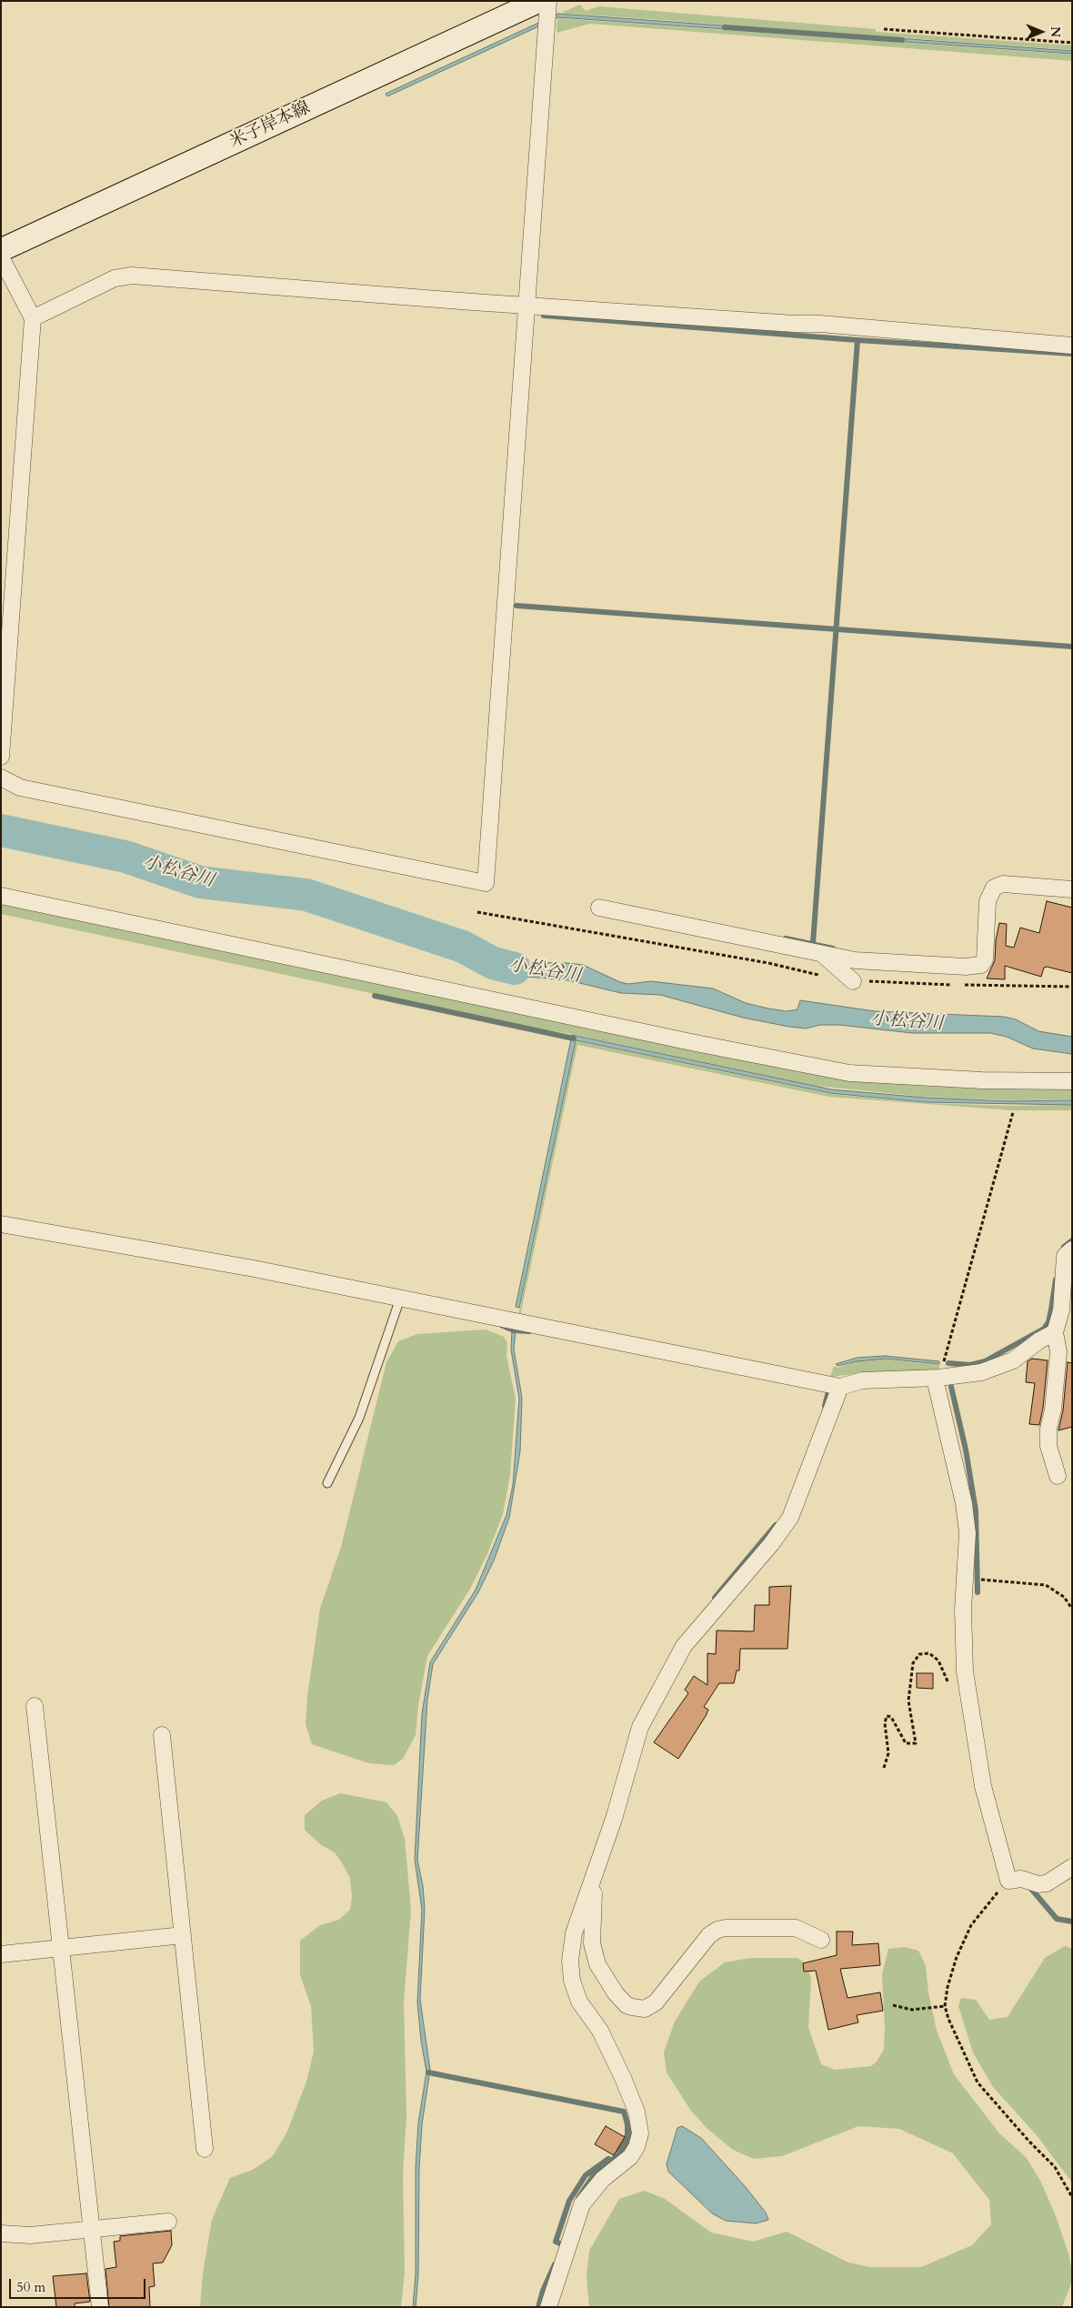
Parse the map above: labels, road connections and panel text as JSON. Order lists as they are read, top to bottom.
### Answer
{
  "streets": {
    "main road": ["米子岸本線"]
  },
  "water": ["小松谷川"],
  "scale_bar": "50 m",
  "north": "right"
}
